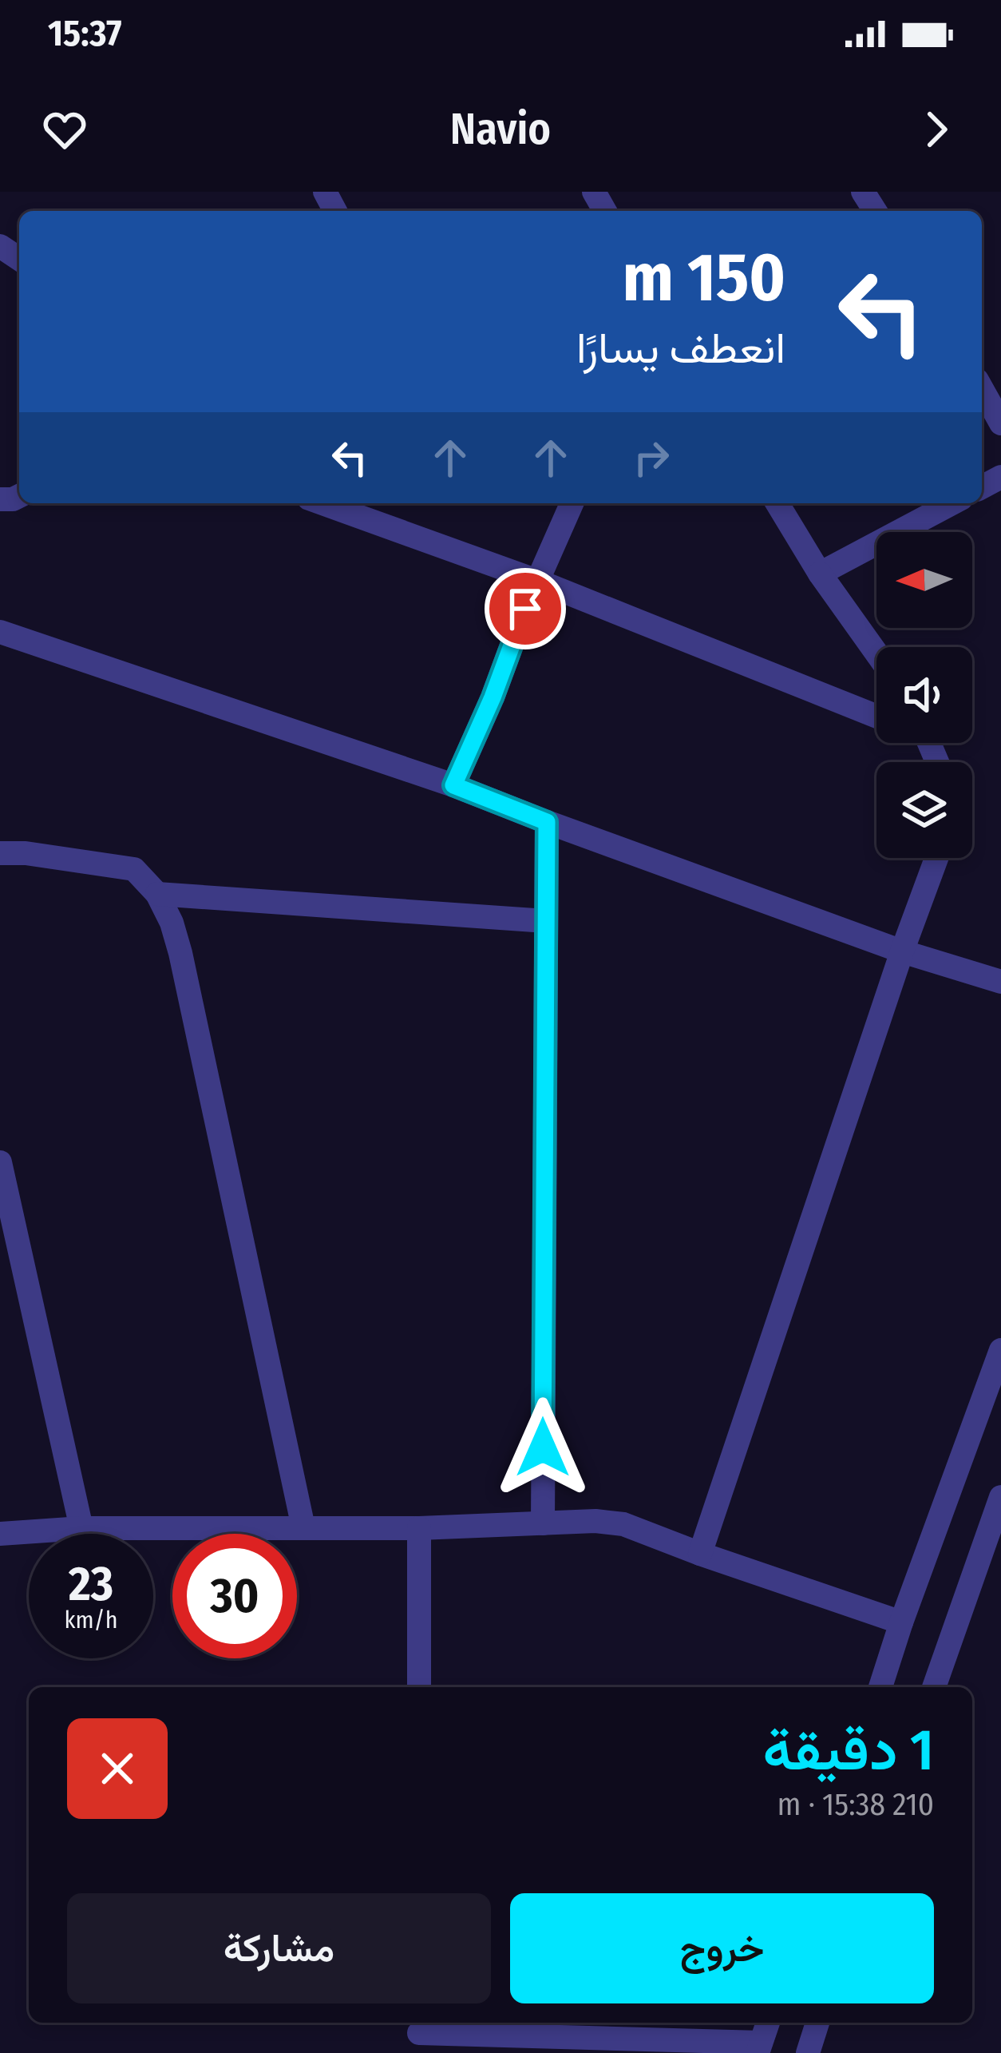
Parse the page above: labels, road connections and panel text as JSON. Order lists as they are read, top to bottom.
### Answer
{
  "north": "left",
  "page": {
    "status": "15:37",
    "header": "Navio",
    "turn": ["150 m", "انعطف يسارًا"],
    "speed": "23 km/h",
    "limit": "30",
    "heading": ["1 دقيقة", "210 m · 15:38"],
    "buttons": ["خروج", "مشاركة"]
  }
}
